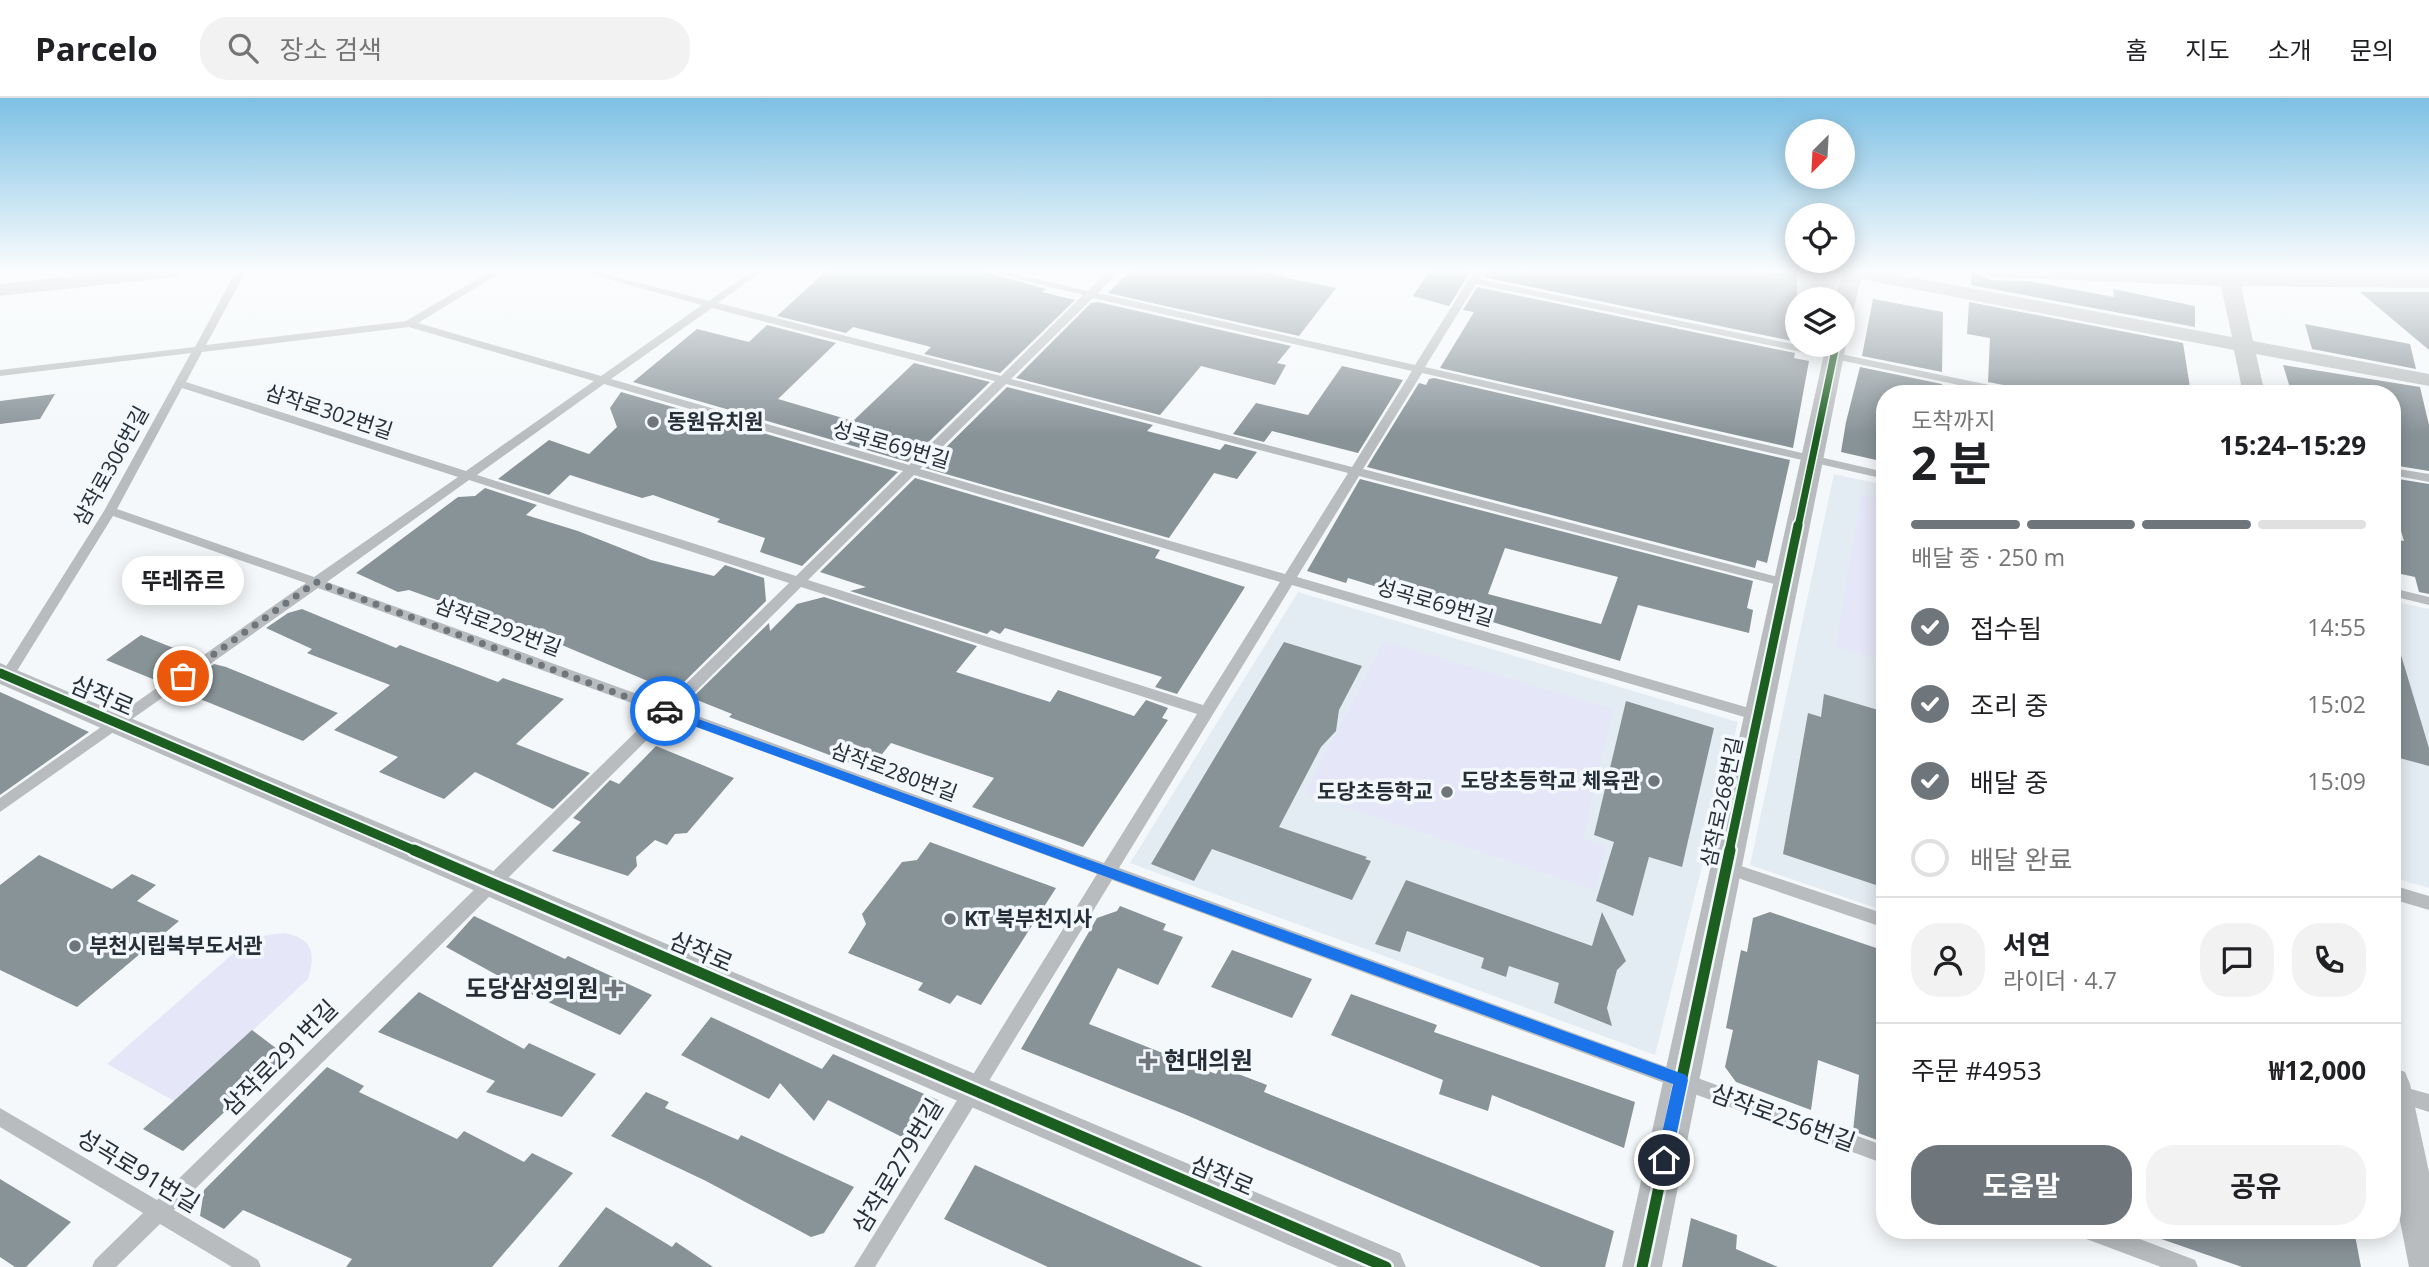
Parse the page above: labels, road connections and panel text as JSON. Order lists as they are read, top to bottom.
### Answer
{
  "streets": {
    "street": ["삼작로", "삼작로268번길"],
    "lane": [
      "삼작로302번길",
      "성곡로69번길",
      "삼작로306번길",
      "삼작로292번길",
      "삼작로280번길",
      "삼작로291번길",
      "삼작로256번길",
      "삼작로279번길",
      "성곡로91번길"
    ]
  },
  "crossings": [
    ["삼작로302번길", "삼작로306번길"],
    ["성곡로69번길", "삼작로306번길"],
    ["성곡로69번길", "삼작로268번길"],
    ["삼작로306번길", "삼작로"],
    ["삼작로292번길", "삼작로280번길"],
    ["삼작로", "삼작로291번길"],
    ["삼작로", "삼작로279번길"],
    ["삼작로268번길", "삼작로256번길"],
    ["삼작로291번길", "성곡로91번길"]
  ],
  "places": {
    "other": [
      "동원유치원",
      "뚜레쥬르",
      "도당초등학교 체육관",
      "도당초등학교",
      "KT 북부천지사",
      "부천시립북부도서관"
    ],
    "health": ["도당삼성의원", "현대의원"]
  },
  "north": "bottom left",
  "page": {
    "header": "Parcelo",
    "search": "장소 검색",
    "nav": [
      "홈",
      "지도",
      "소개",
      "문의"
    ],
    "heading": ["2 분", "도착까지", "15:24–15:29"],
    "panel": [
      "서연",
      "라이더 · 4.7",
      "주문 #4953",
      "₩12,000"
    ],
    "bar": "배달 중 · 250 m",
    "bubble": "뚜레쥬르",
    "list": [
      ["접수됨", "14:55"],
      ["조리 중", "15:02"],
      ["배달 중", "15:09"],
      "배달 완료"
    ],
    "buttons": ["도움말", "공유"]
  }
}
